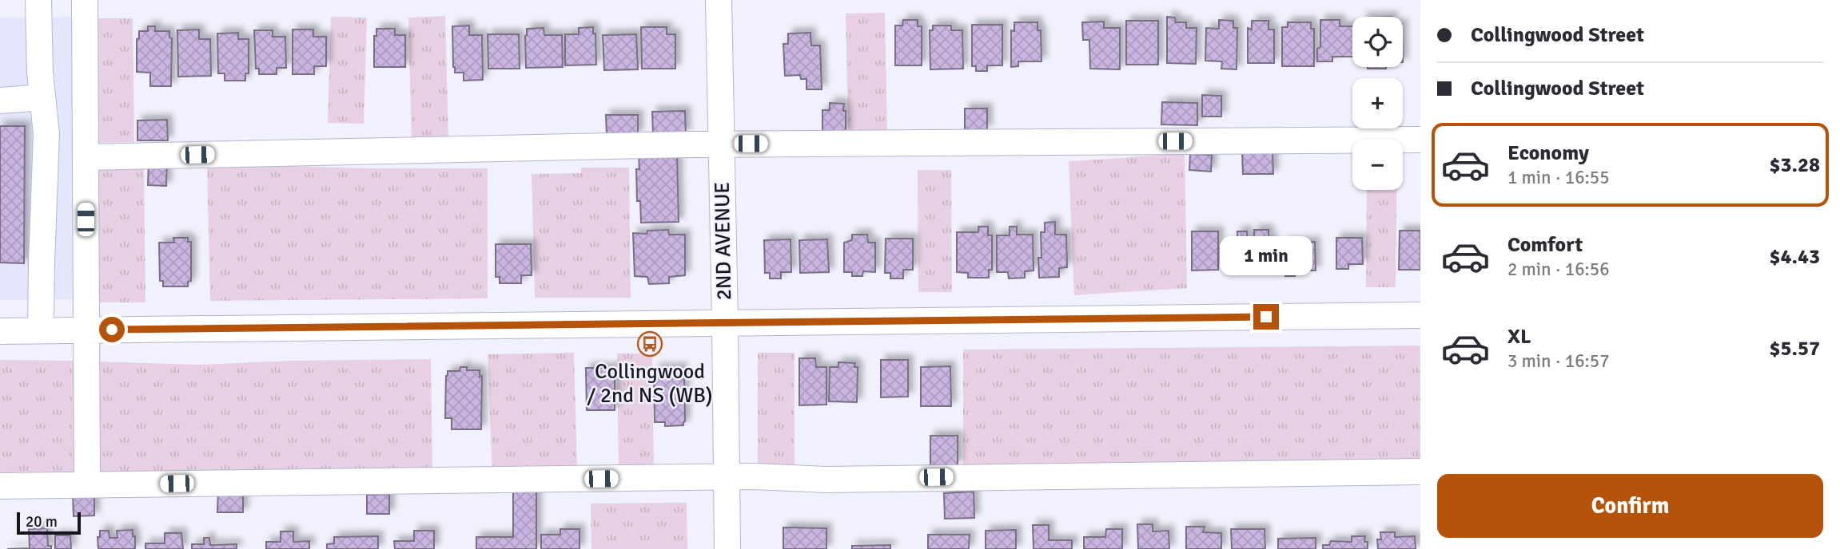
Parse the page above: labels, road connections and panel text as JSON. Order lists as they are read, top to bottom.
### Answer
{
  "streets": {
    "street": ["2ND AVENUE"]
  },
  "places": {
    "bus stop": ["Collingwood / 2nd NS (WB)"]
  },
  "scale_bar": "20 m",
  "page": {
    "banner": ["Collingwood Street", "Collingwood Street"],
    "map_buttons": ["+", "−"],
    "list": [
      {
        "name": "Economy",
        "note": "1 min · 16:55",
        "value": "$3.28"
      },
      {
        "name": "Comfort",
        "note": "2 min · 16:56",
        "value": "$4.43"
      },
      {
        "name": "XL",
        "note": "3 min · 16:57",
        "value": "$5.57"
      }
    ],
    "bubble": "1 min",
    "buttons": "Confirm",
    "scale": "20 m"
  }
}
